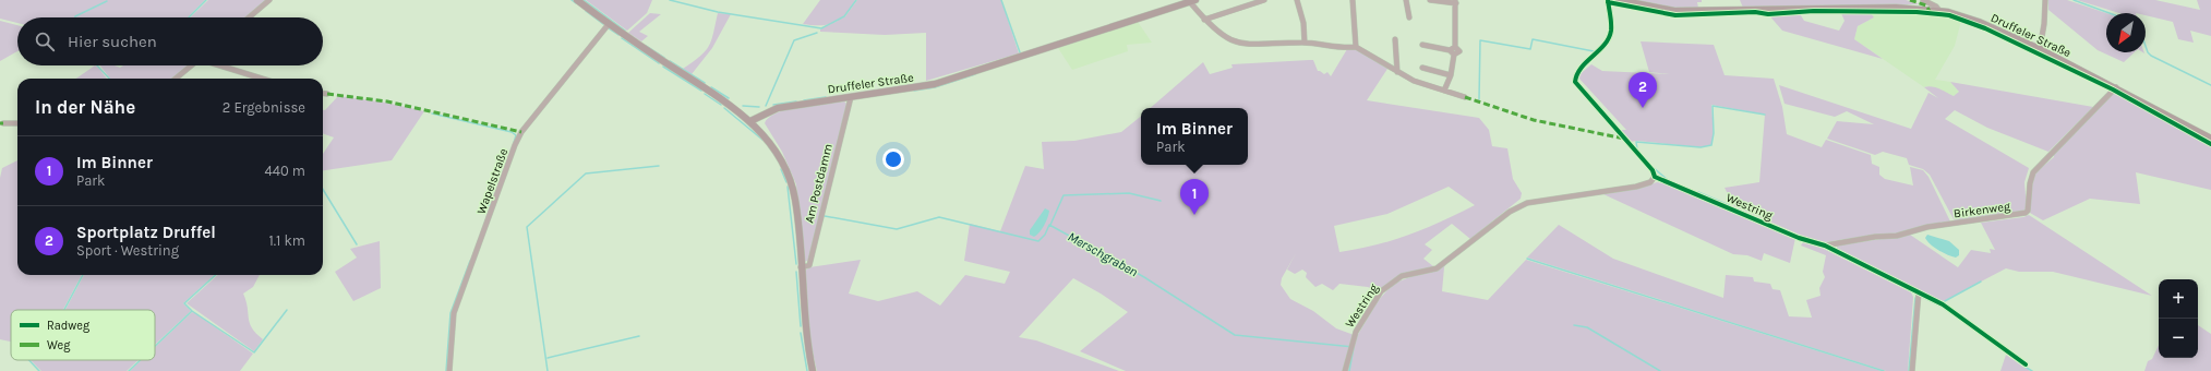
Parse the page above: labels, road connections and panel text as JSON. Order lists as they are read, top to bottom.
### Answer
{
  "streets": {
    "street": [
      "Druffeler Straße",
      "Wapelstraße",
      "Am Postdamm",
      "Westring",
      "Birkenweg"
    ]
  },
  "crossings": [
    ["Druffeler Straße", "Am Postdamm"],
    ["Druffeler Straße", "Birkenweg"],
    ["Westring", "Birkenweg"]
  ],
  "water": ["Merschgraben"],
  "legend": ["Radweg", "Weg"],
  "north": "bottom left",
  "page": {
    "search": "Hier suchen",
    "pins": ["2", "1"],
    "heading": ["In der Nähe", "2 Ergebnisse"],
    "popup": ["Im Binner", "Park"],
    "list": [
      {
        "mark": "1",
        "name": "Im Binner",
        "note": "Park",
        "value": "440 m"
      },
      {
        "mark": "2",
        "name": "Sportplatz Druffel",
        "note": "Sport · Westring",
        "value": "1.1 km"
      }
    ],
    "map_buttons": ["+", "−"]
  }
}
